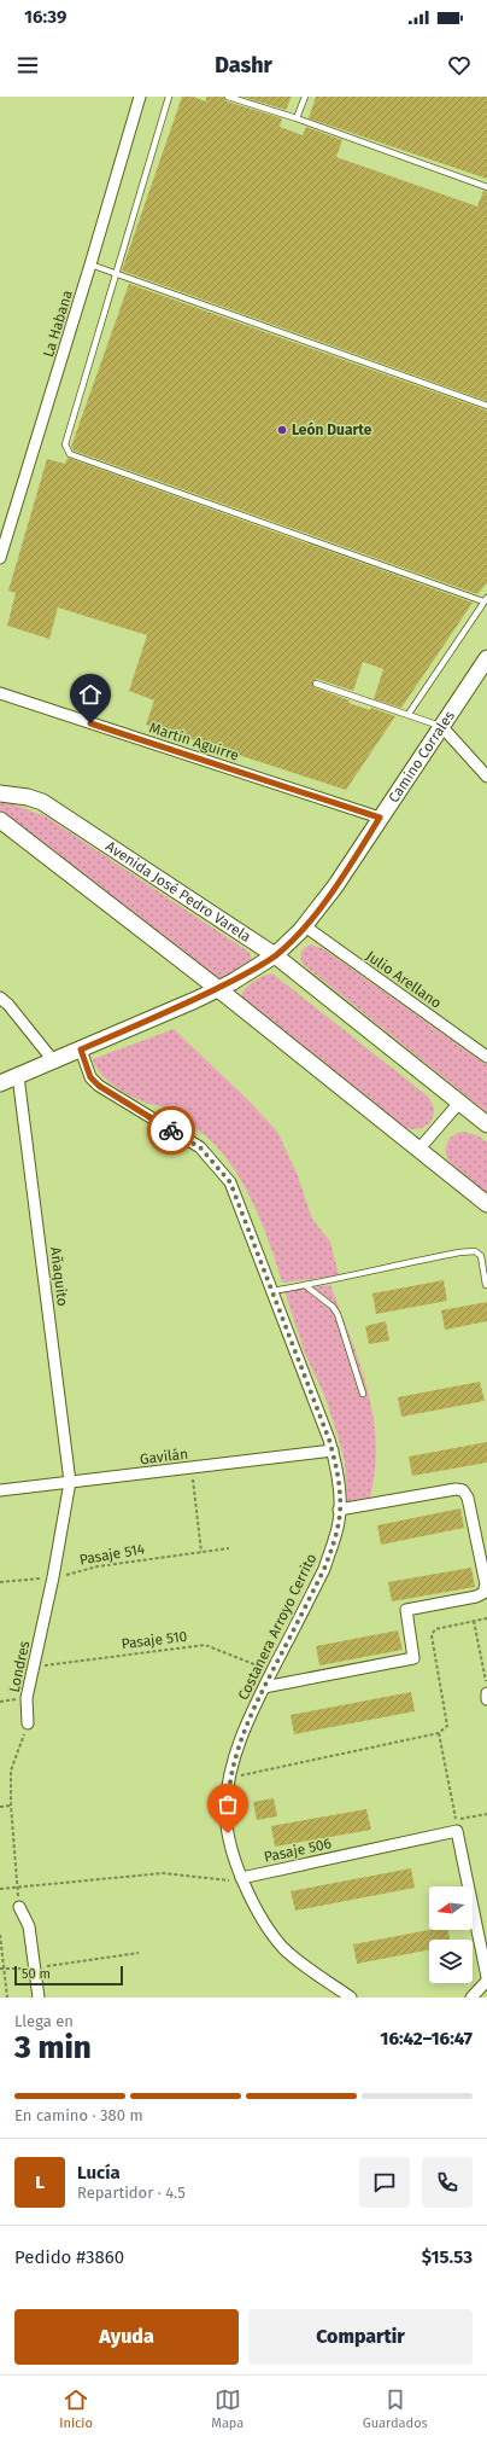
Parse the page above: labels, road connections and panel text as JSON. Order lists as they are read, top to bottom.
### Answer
{
  "streets": {
    "street": [
      "La Habana",
      "Martín Aguirre",
      "Camino Corrales",
      "Avenida José Pedro Varela",
      "Julio Arellano",
      "Añaquito",
      "Gavilán",
      "Costanera Arroyo Cerrito",
      "Londres",
      "Pasaje 506"
    ],
    "path": ["Pasaje 514", "Pasaje 510"]
  },
  "crossings": [
    ["Martín Aguirre", "Camino Corrales"],
    ["Camino Corrales", "Avenida José Pedro Varela"],
    ["Camino Corrales", "Julio Arellano"],
    ["Camino Corrales", "Añaquito"],
    ["Camino Corrales", "Costanera Arroyo Cerrito"],
    ["Añaquito", "Gavilán"],
    ["Añaquito", "Londres"],
    ["Gavilán", "Costanera Arroyo Cerrito"],
    ["Gavilán", "Londres"],
    ["Pasaje 514", "Londres"],
    ["Costanera Arroyo Cerrito", "Pasaje 510"],
    ["Costanera Arroyo Cerrito", "Pasaje 506"],
    ["Pasaje 510", "Londres"]
  ],
  "places": ["León Duarte"],
  "scale_bar": "50 m",
  "north": "left",
  "page": {
    "status": "16:39",
    "header": "Dashr",
    "scale": "50 m",
    "heading": ["3 min", "Llega en", "16:42–16:47"],
    "panel": [
      "Lucía",
      "Repartidor · 4.5",
      "Pedido #3860",
      "$15.53"
    ],
    "bar": "En camino · 380 m",
    "round": "L",
    "buttons": ["Ayuda", "Compartir"],
    "tabs": ["Inicio", "Mapa", "Guardados"]
  }
}
